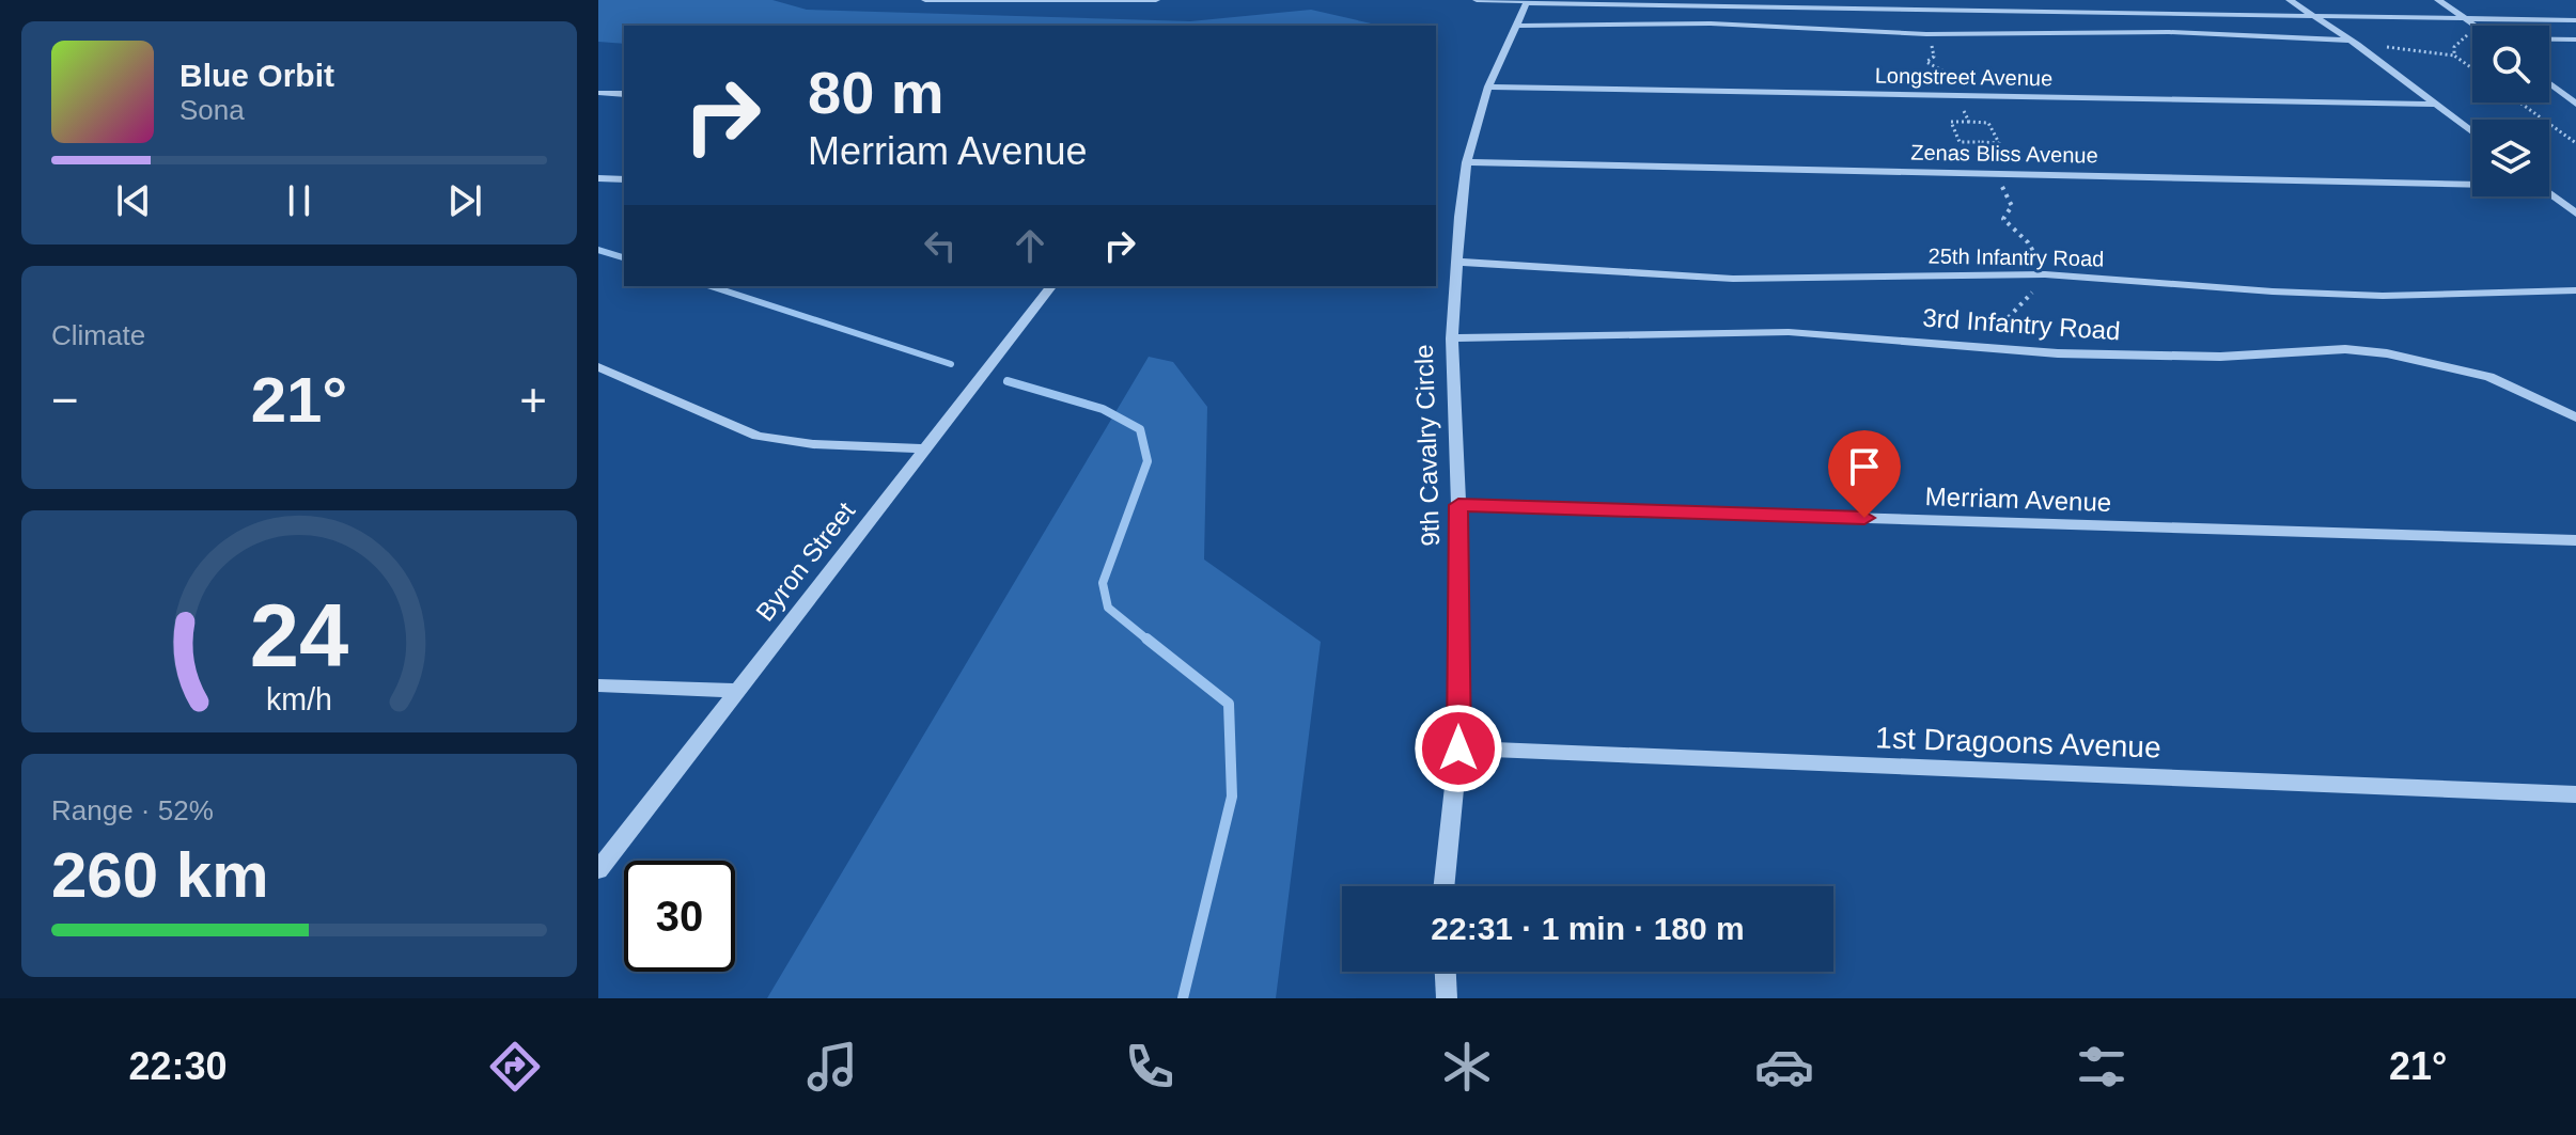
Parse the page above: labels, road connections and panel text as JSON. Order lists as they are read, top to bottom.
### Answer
{
  "streets": {
    "street": [
      "Longstreet Avenue",
      "Zenas Bliss Avenue",
      "25th Infantry Road",
      "3rd Infantry Road",
      "9th Cavalry Circle",
      "Merriam Avenue",
      "Byron Street",
      "1st Dragoons Avenue"
    ]
  },
  "crossings": [
    ["Longstreet Avenue", "9th Cavalry Circle"],
    ["Zenas Bliss Avenue", "9th Cavalry Circle"],
    ["25th Infantry Road", "9th Cavalry Circle"],
    ["3rd Infantry Road", "9th Cavalry Circle"],
    ["9th Cavalry Circle", "Merriam Avenue"],
    ["9th Cavalry Circle", "1st Dragoons Avenue"]
  ],
  "page": {
    "turn": ["80 m", "Merriam Avenue"],
    "song": ["Blue Orbit", "Sona"],
    "tile": [
      "Climate",
      ["Range · 52%", "260 km"]
    ],
    "heat": ["−", "21°", "+"],
    "limit": "30",
    "trip": "22:31 · 1 min · 180 m",
    "tabs": ["22:30", "21°"],
    "gauge": ["24", "km/h"]
  }
}
